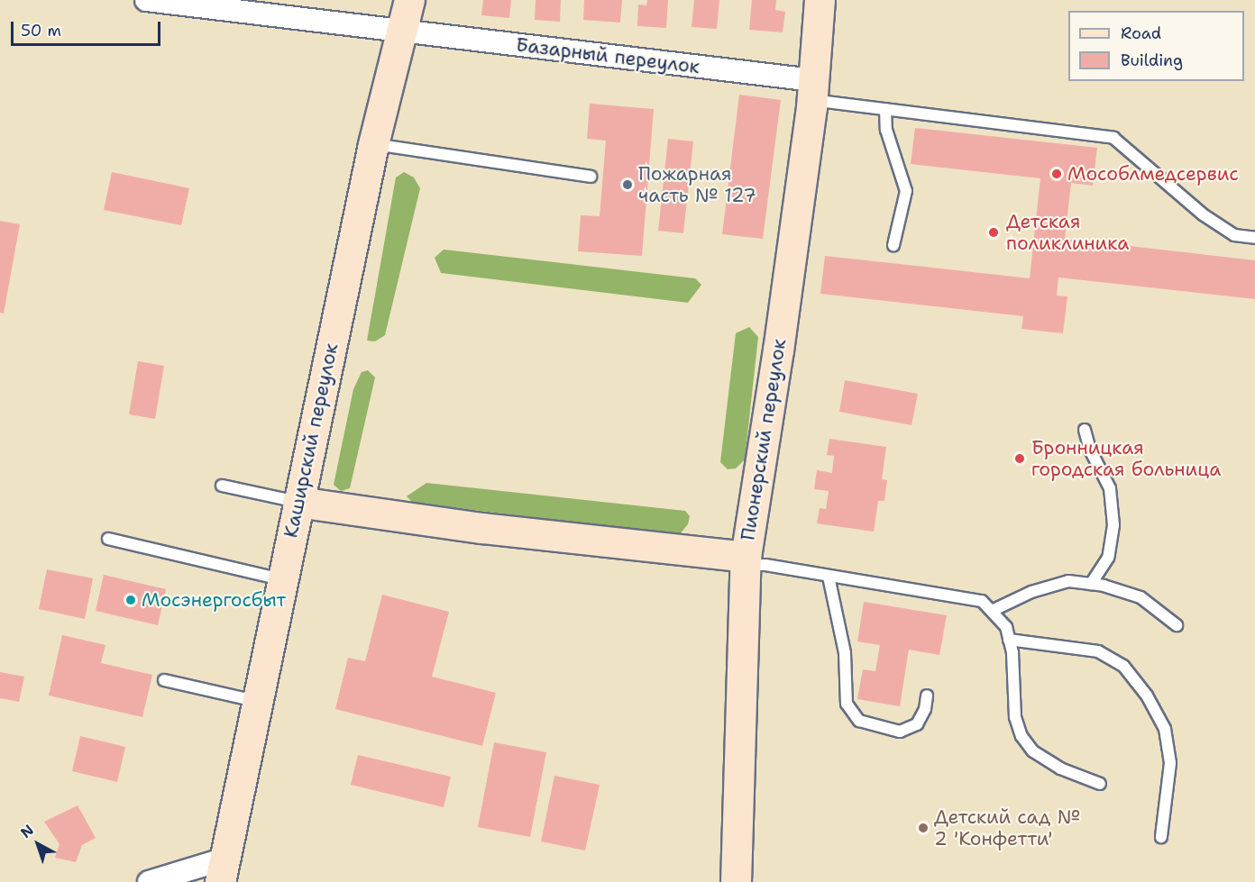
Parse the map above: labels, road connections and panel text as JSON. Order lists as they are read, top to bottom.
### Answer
{
  "streets": {
    "street": ["Базарный переулок", "Пионерский переулок", "Каширский переулок"]
  },
  "crossings": [
    ["Базарный переулок", "Пионерский переулок"],
    ["Базарный переулок", "Каширский переулок"]
  ],
  "places": [
    "Мособлмедсервис",
    "Пожарная часть № 127",
    "Детская поликлиника",
    "Бронницкая городская больница",
    "Мосэнергосбыт",
    "Детский сад № 2 'Конфетти'"
  ],
  "legend": ["Road", "Building"],
  "scale_bar": "50 m",
  "north": "top left"
}
